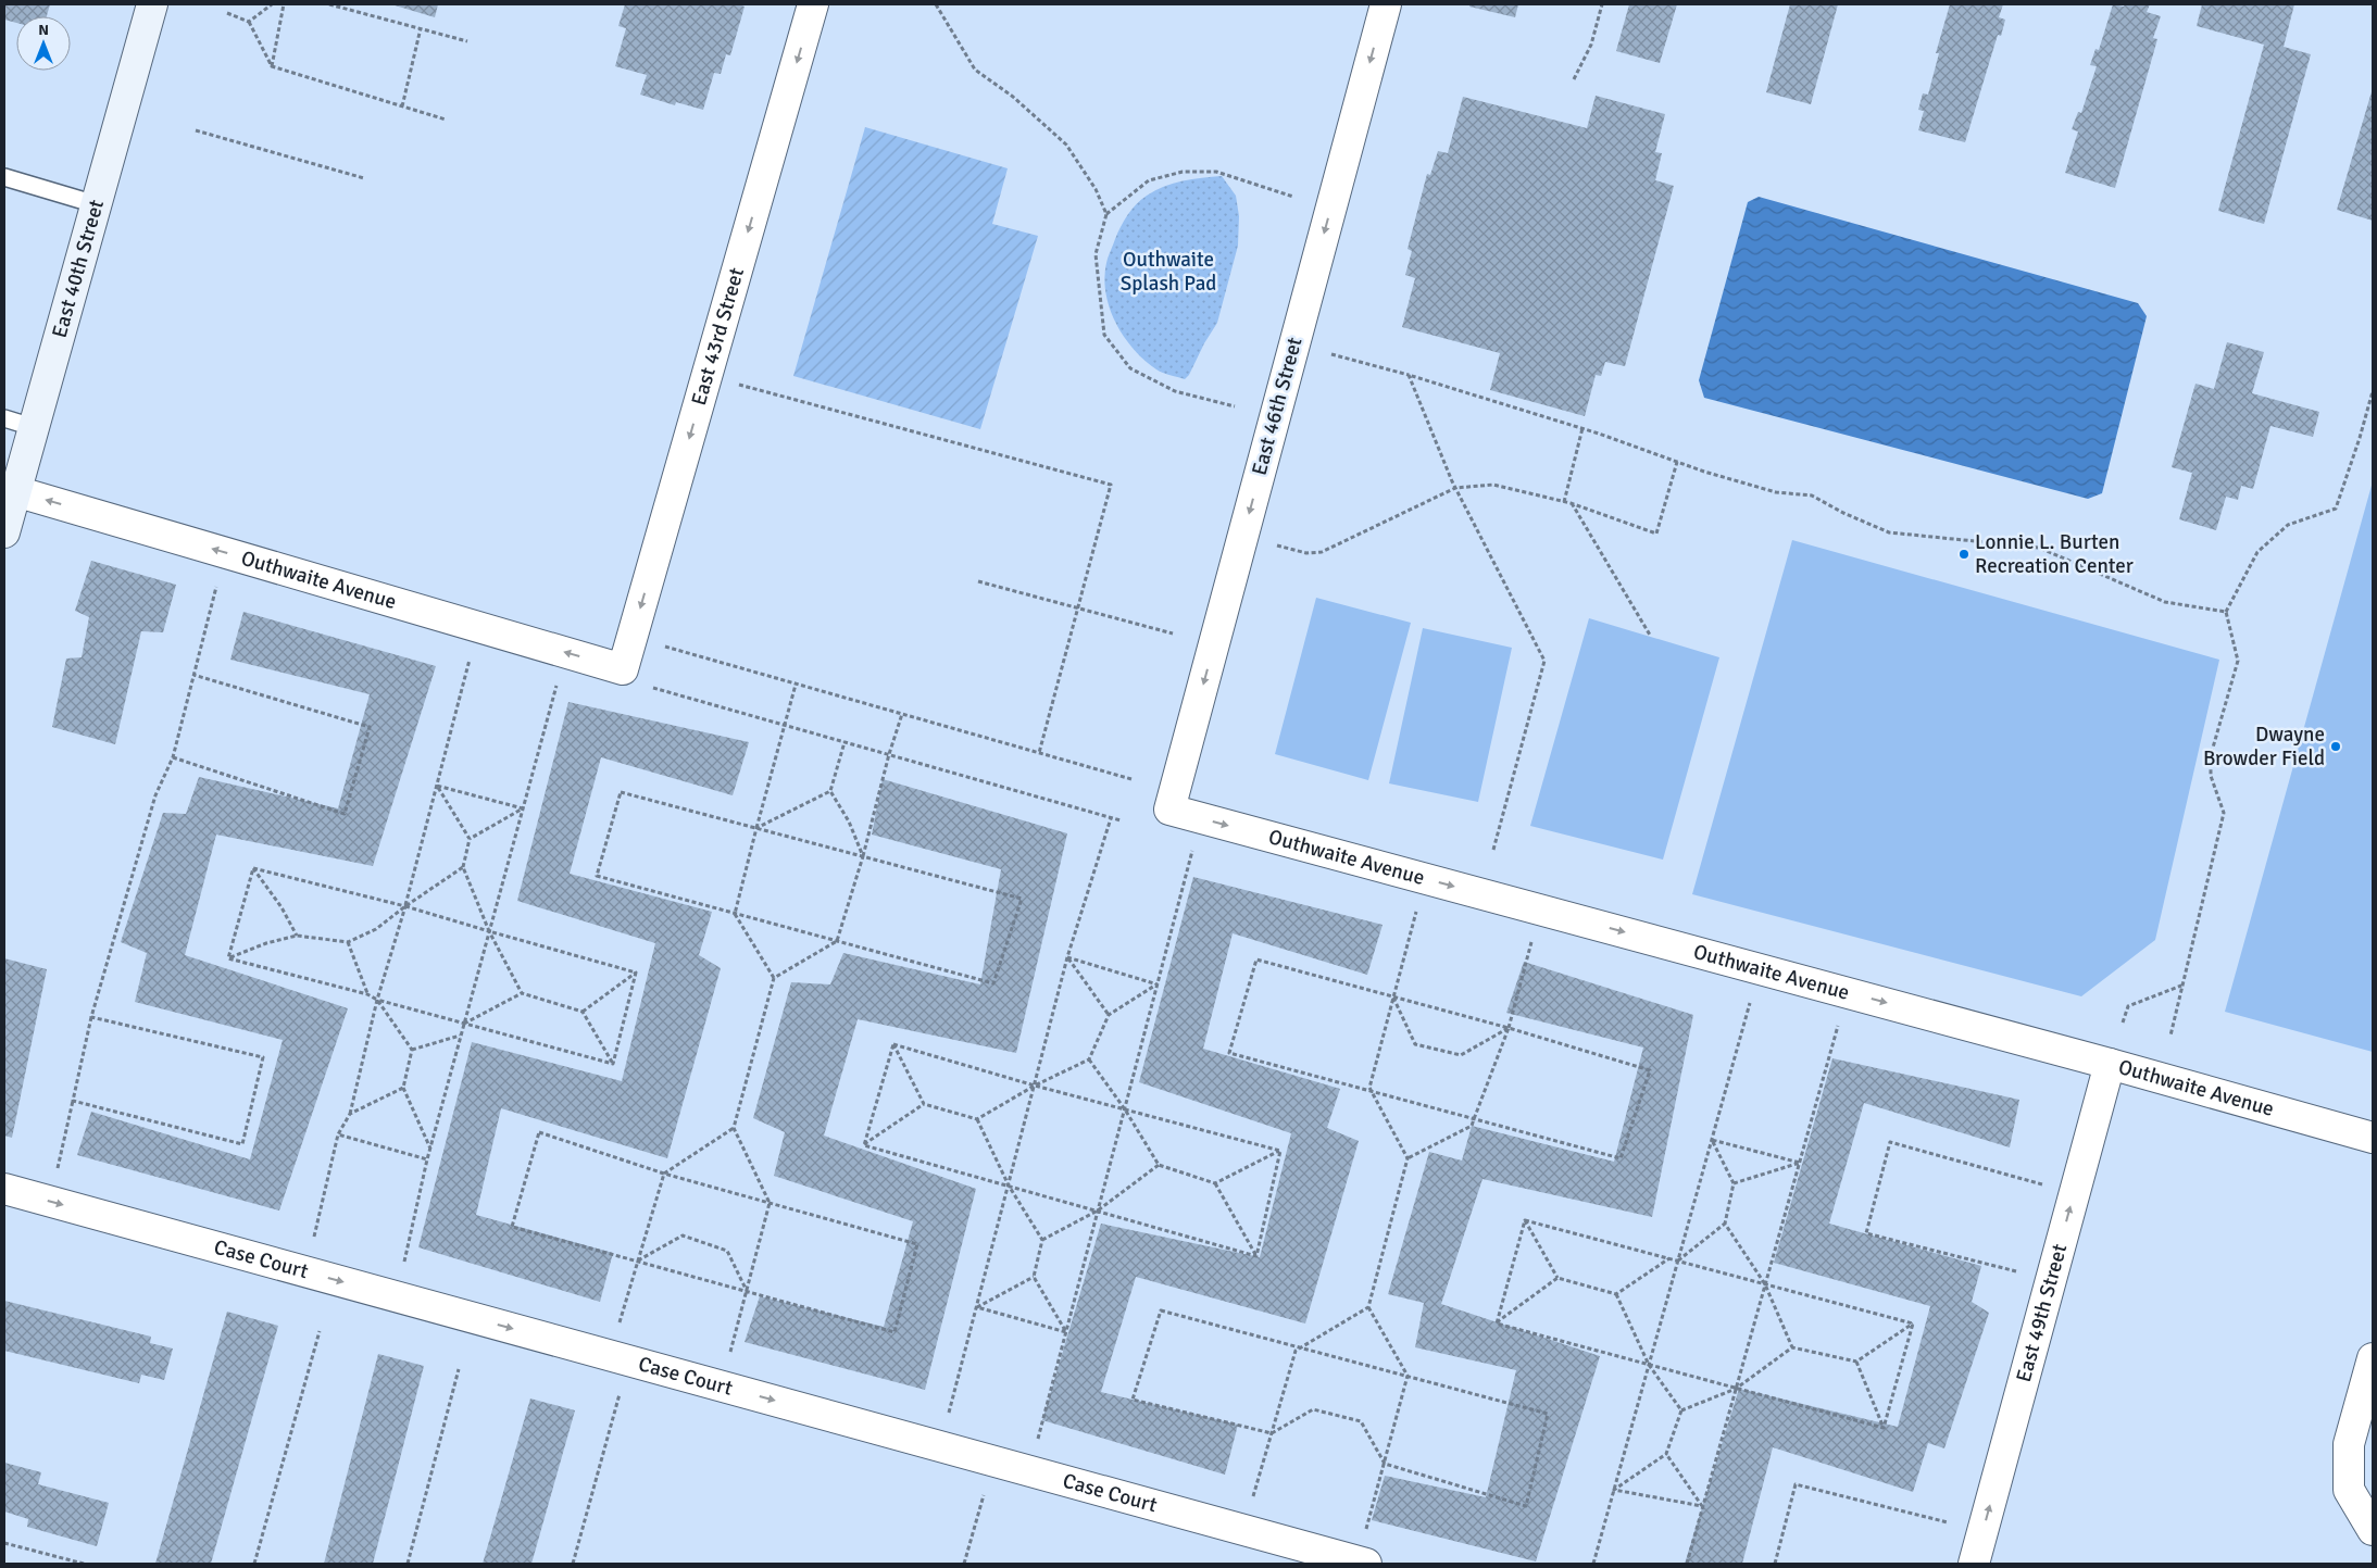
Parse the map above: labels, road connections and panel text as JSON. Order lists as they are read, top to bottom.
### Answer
{
  "streets": {
    "street": [
      "East 40th Street",
      "East 43rd Street",
      "East 46th Street",
      "Outhwaite Avenue",
      "Case Court",
      "East 49th Street"
    ]
  },
  "crossings": [
    ["East 40th Street", "Outhwaite Avenue"],
    ["East 43rd Street", "Outhwaite Avenue"],
    ["East 46th Street", "Outhwaite Avenue"],
    ["Outhwaite Avenue", "East 49th Street"]
  ],
  "one_way": [
    "East 43rd Street",
    "East 46th Street",
    "Case Court",
    "East 49th Street"
  ],
  "parks": ["Outhwaite Splash Pad"],
  "places": ["Lonnie L. Burten Recreation Center", "Dwayne Browder Field"],
  "north": "top"
}
